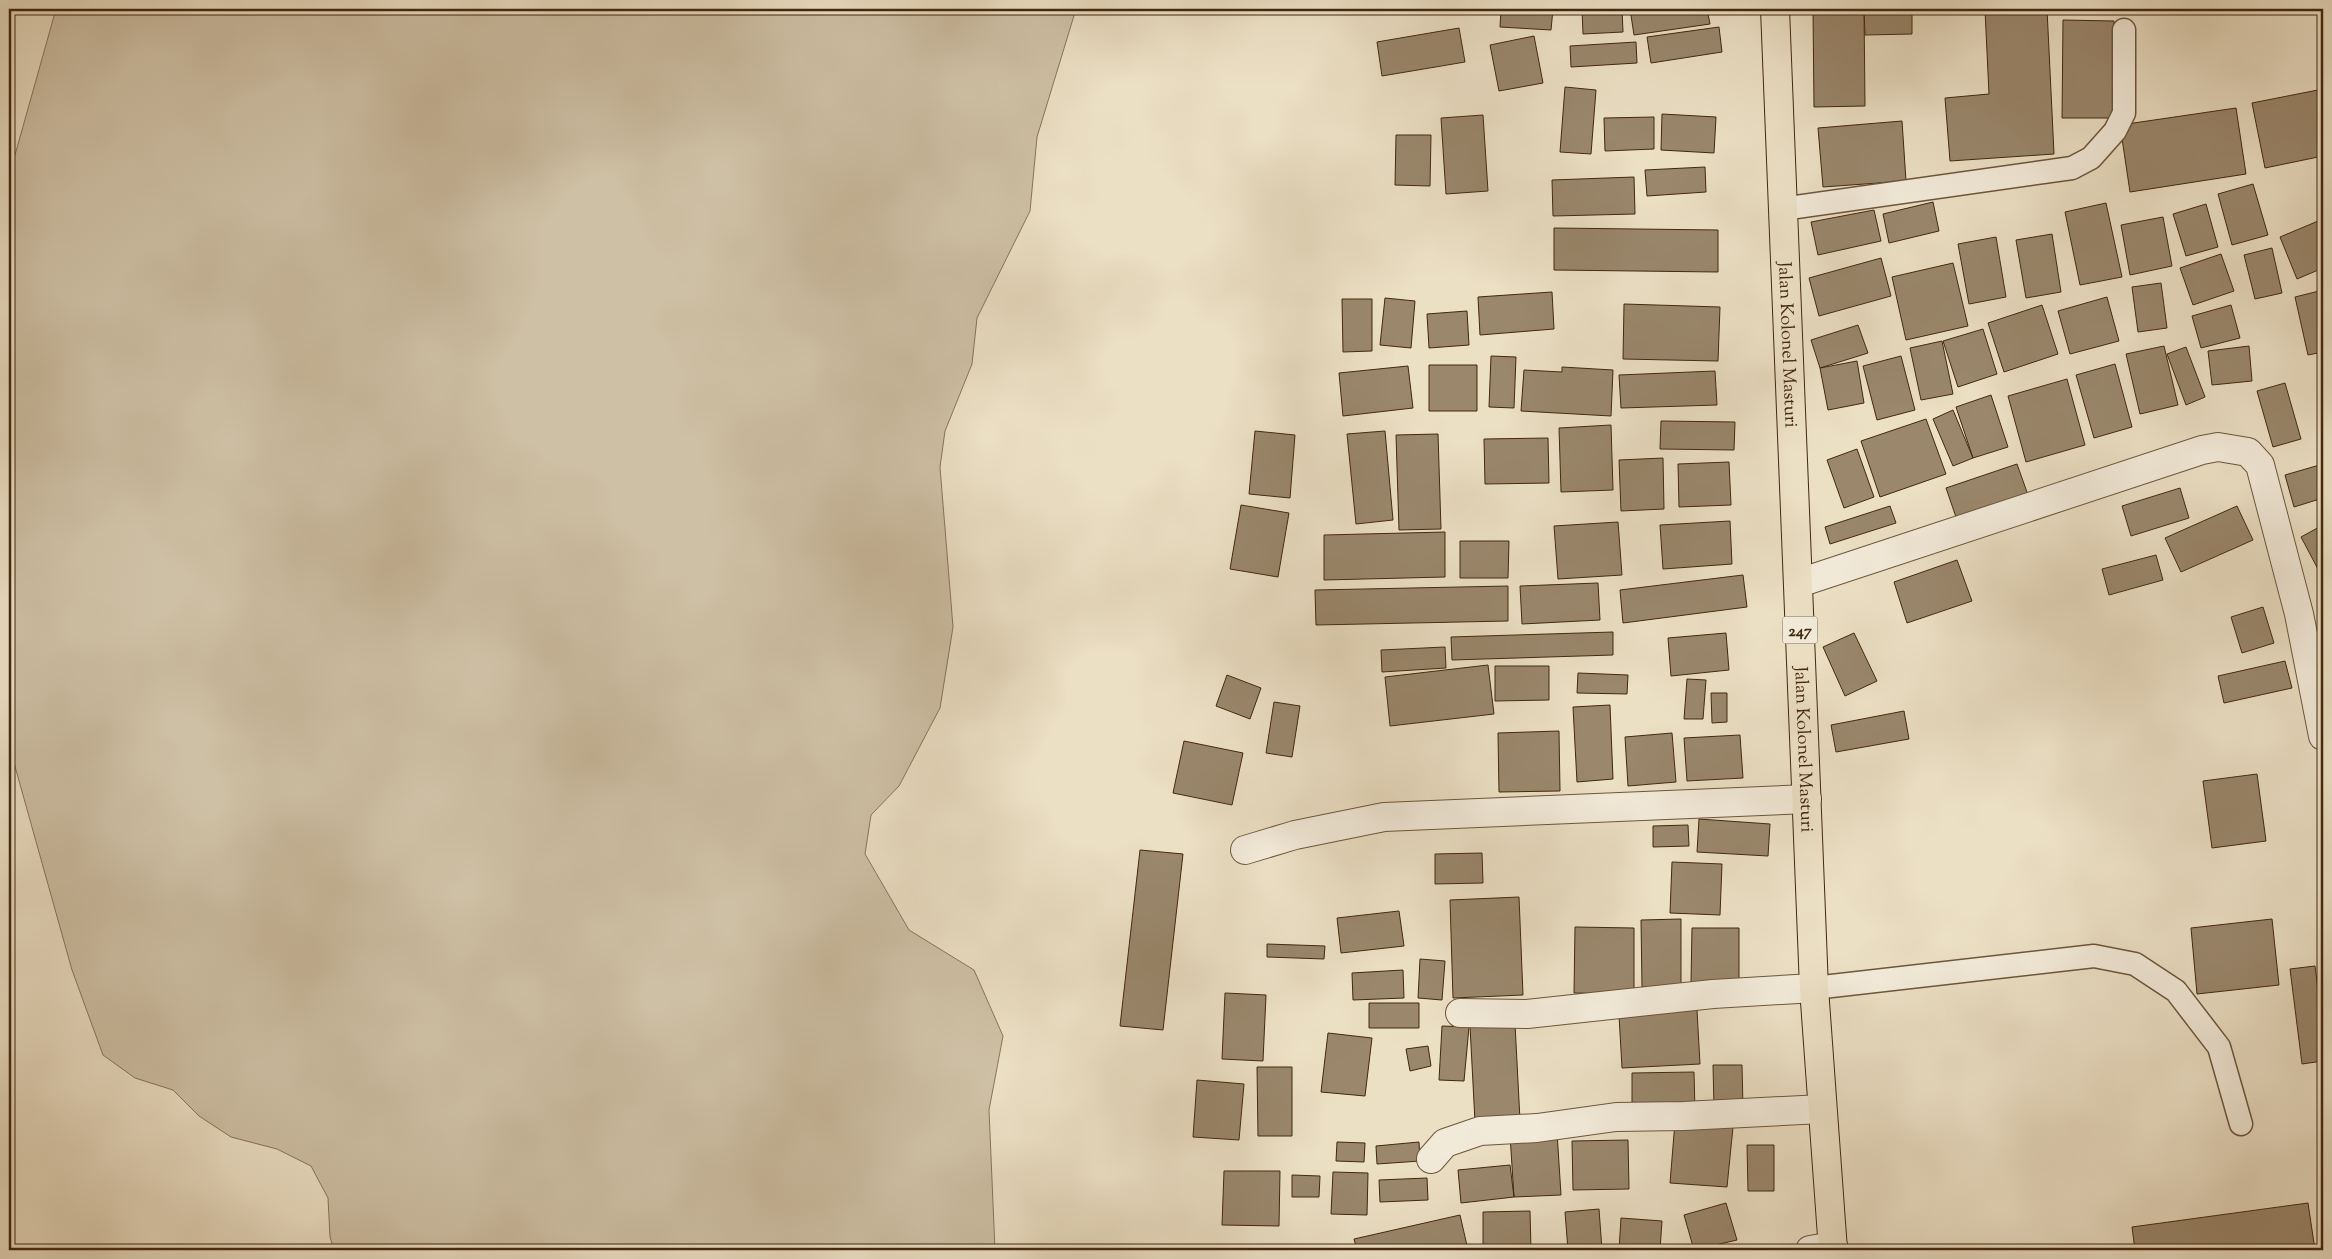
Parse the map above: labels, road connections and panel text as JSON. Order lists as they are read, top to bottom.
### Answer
{
  "streets": {
    "main road": ["Jalan Kolonel Masturi", "247"]
  }
}
